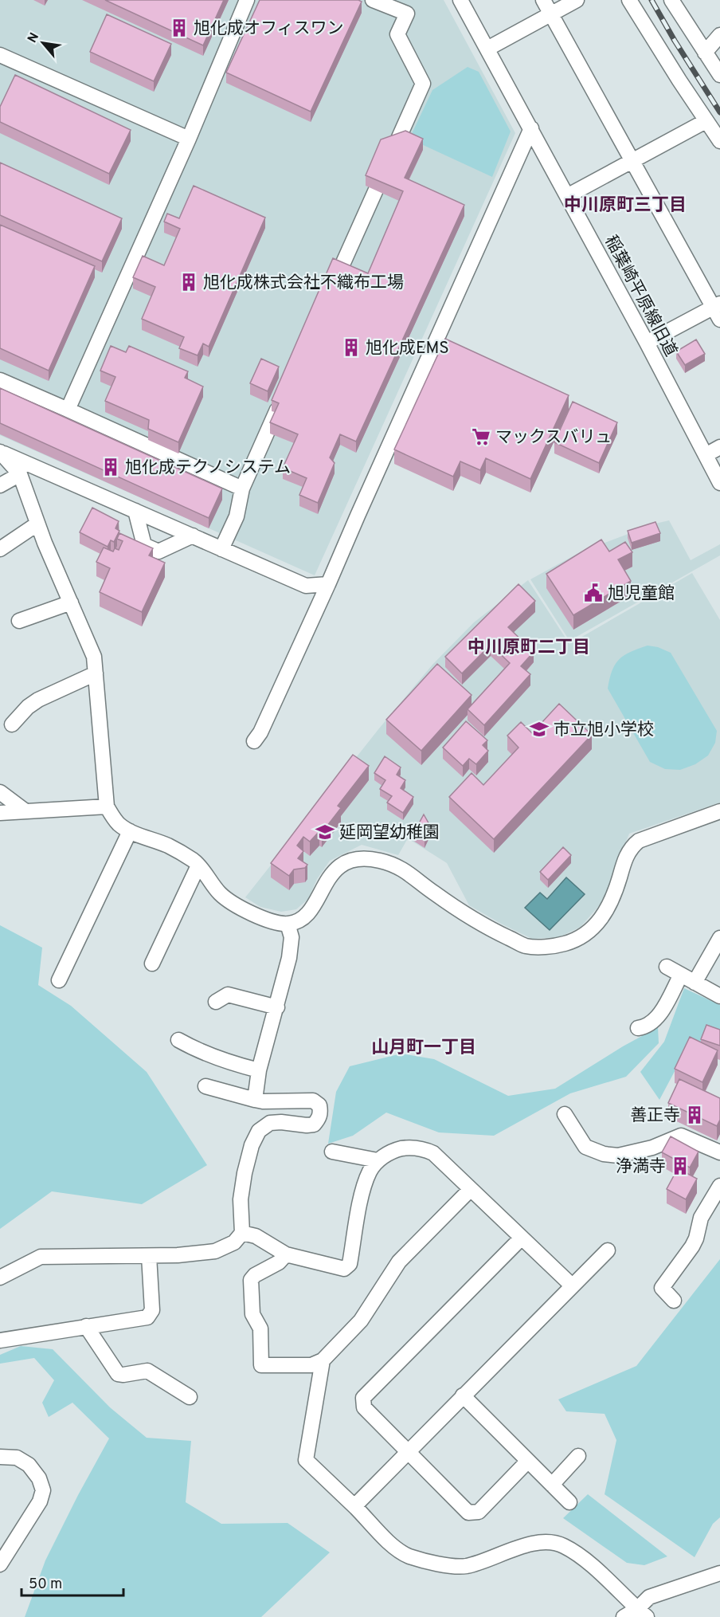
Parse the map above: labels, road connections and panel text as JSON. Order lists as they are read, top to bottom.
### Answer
{
  "streets": {
    "street": ["稲葉崎平原線旧道"]
  },
  "districts": ["中川原町三丁目", "中川原町二丁目", "山月町一丁目"],
  "places": {
    "building": [
      "旭化成オフィスワン",
      "旭化成株式会社不織布工場",
      "旭化成EMS",
      "旭化成テクノシステム",
      "善正寺",
      "浄満寺"
    ],
    "supermarket": ["マックスバリュ"],
    "public building": ["旭児童館"],
    "school or university": ["市立旭小学校", "延岡望幼稚園"]
  },
  "scale_bar": "50 m",
  "north": "top left"
}
